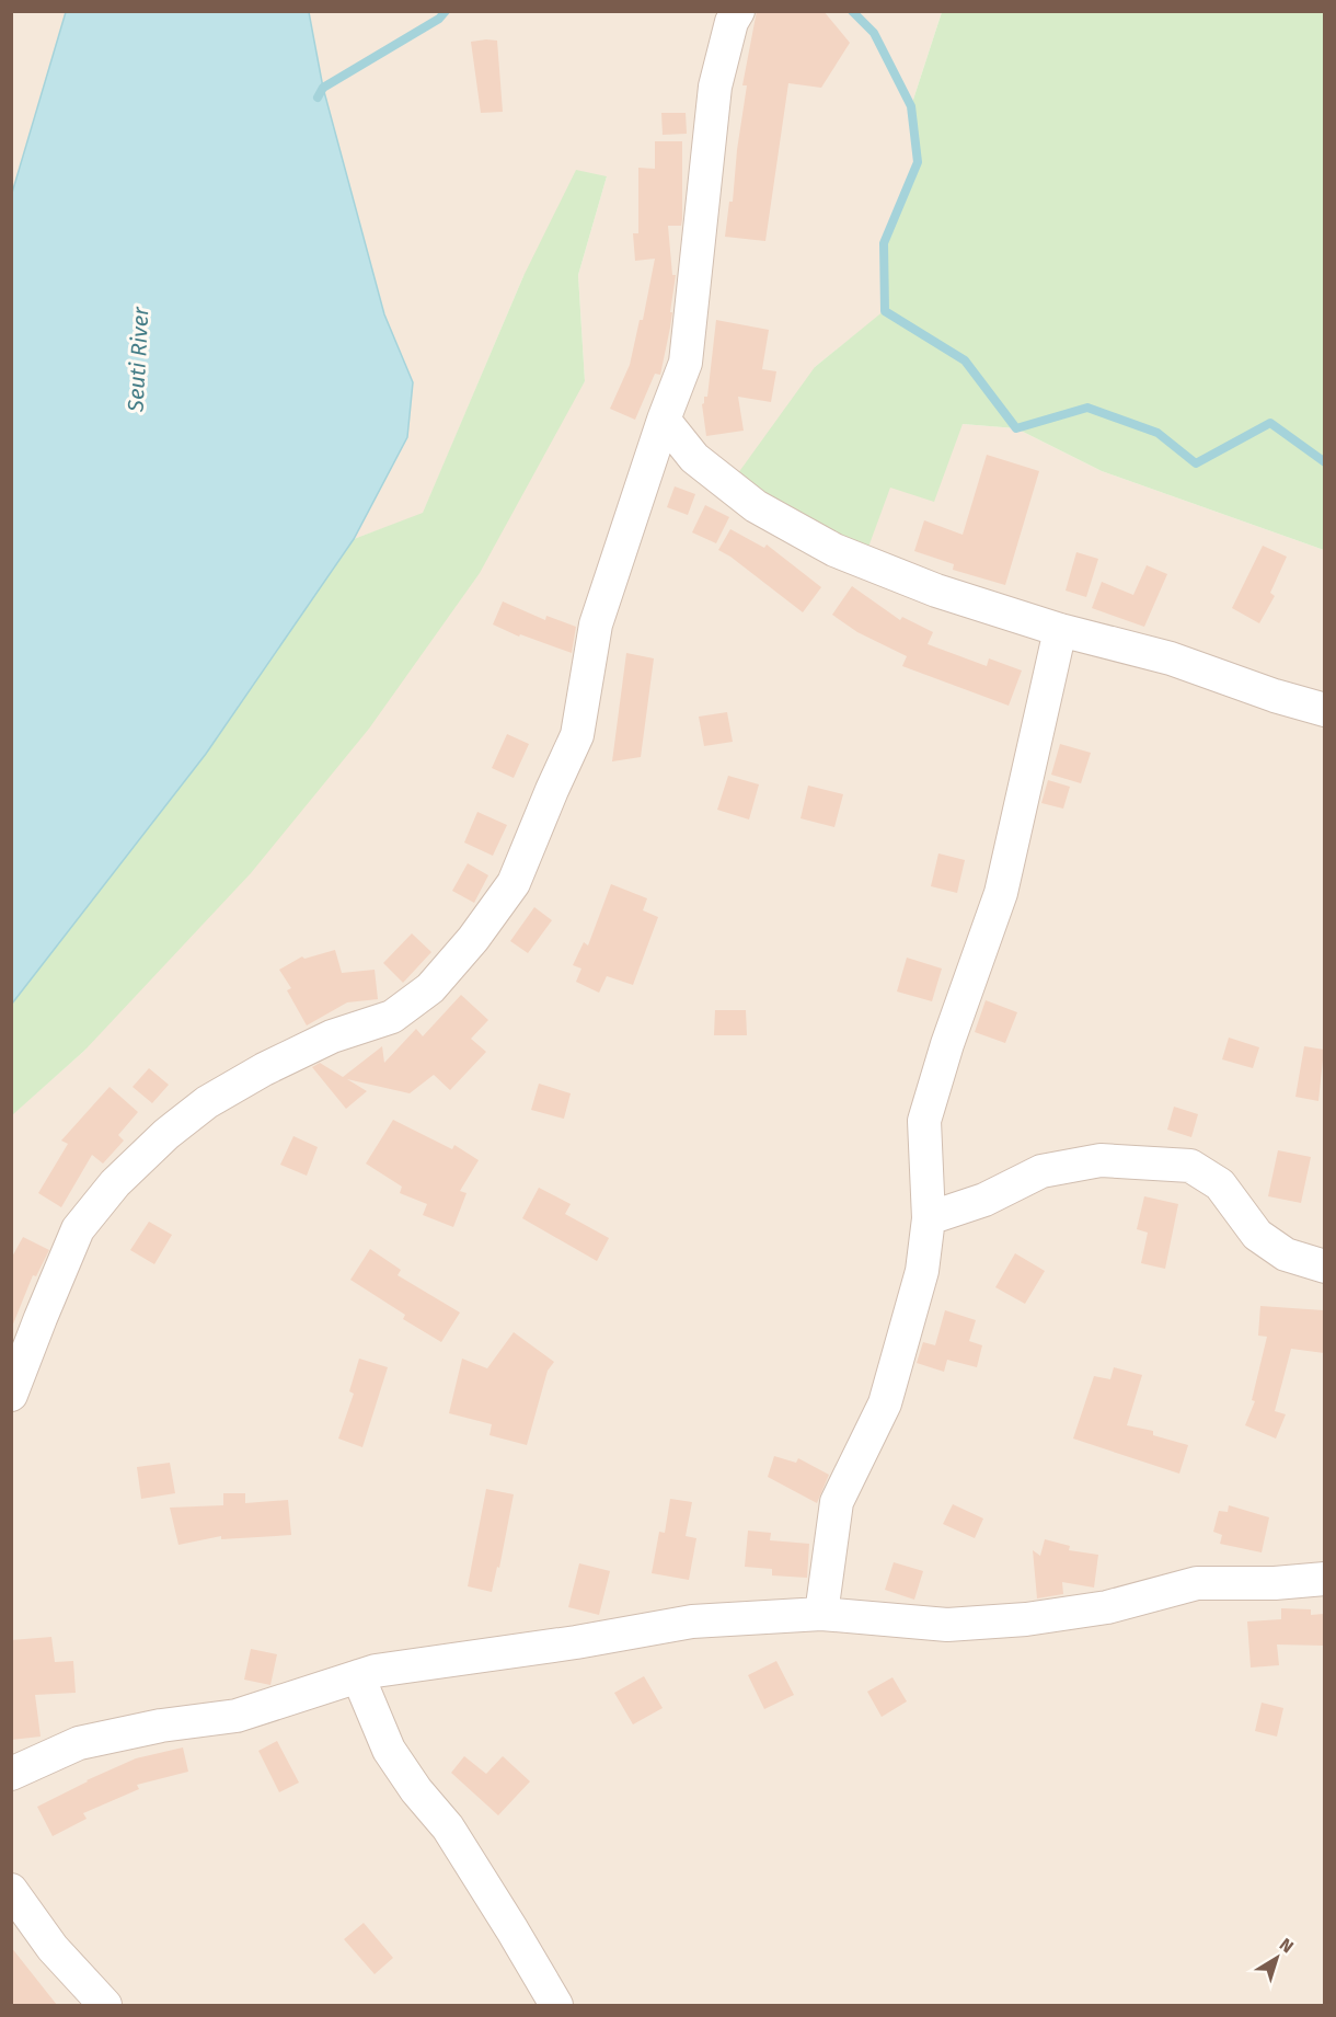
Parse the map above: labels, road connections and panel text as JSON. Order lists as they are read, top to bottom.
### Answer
{
  "water": ["Seuti River"],
  "north": "top right"
}
